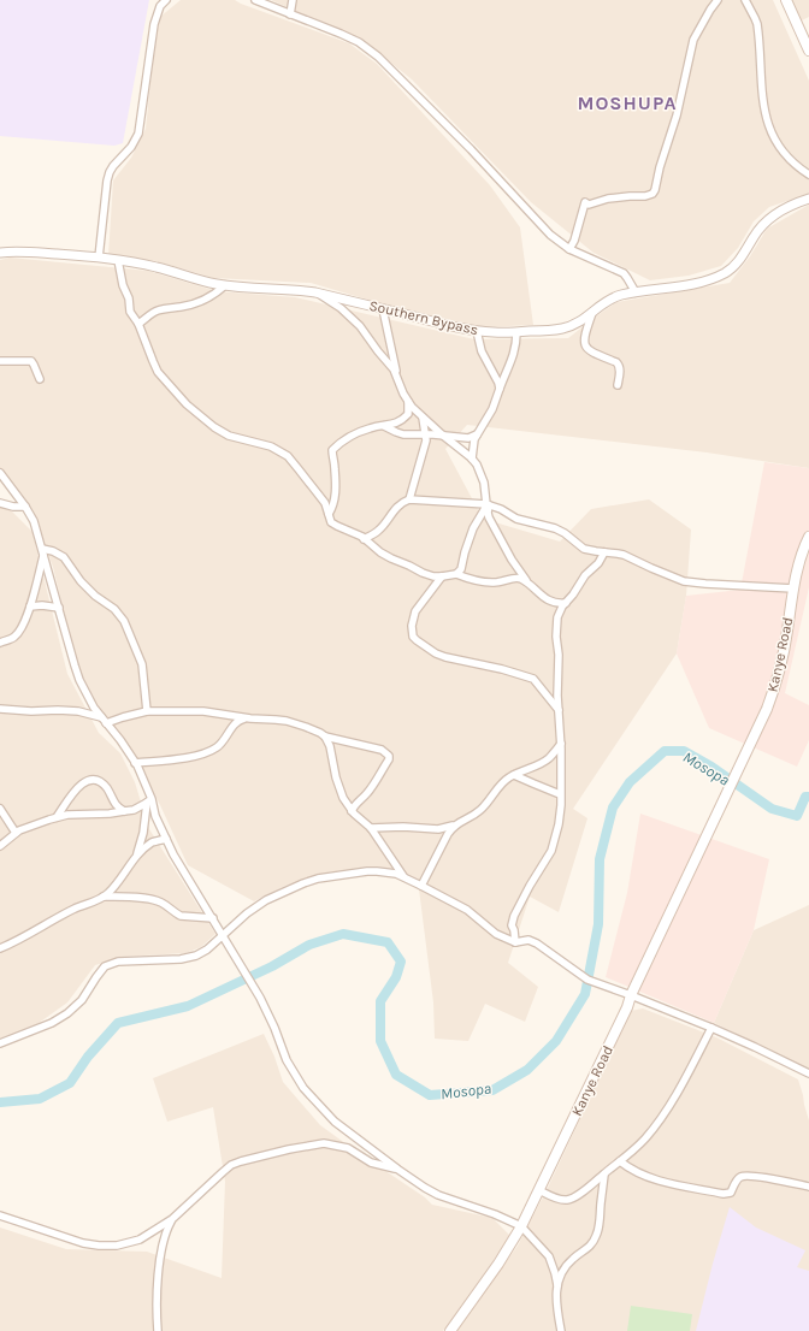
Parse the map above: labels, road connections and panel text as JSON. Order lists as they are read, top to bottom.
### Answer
{
  "streets": {
    "main road": ["Kanye Road"],
    "street": ["Southern Bypass"]
  },
  "districts": ["MOSHUPA"],
  "water": ["Mosopa"]
}
